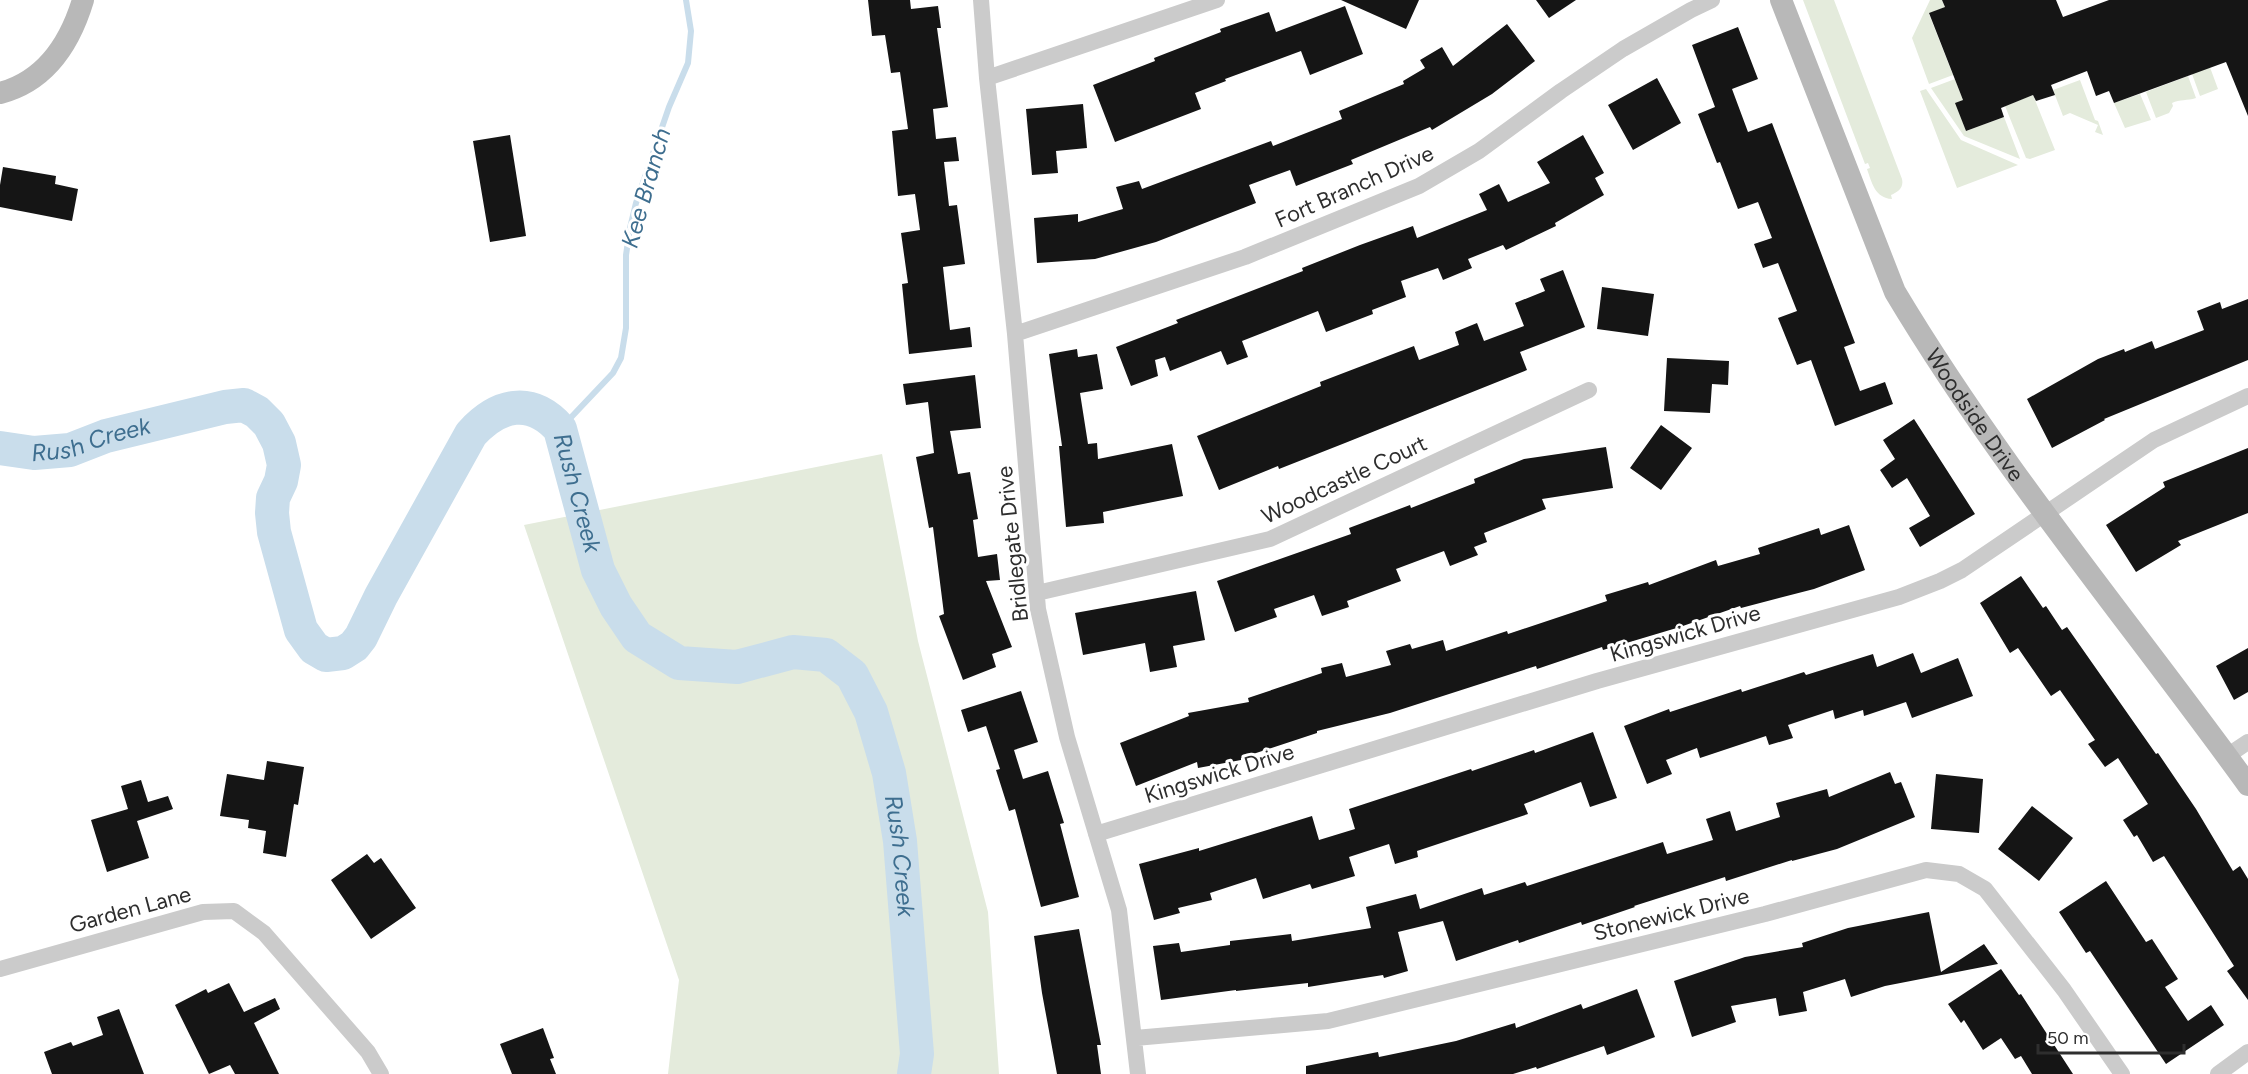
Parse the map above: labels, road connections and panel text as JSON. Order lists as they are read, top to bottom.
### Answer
{
  "streets": {
    "street": [
      "Fort Branch Drive",
      "Woodside Drive",
      "Woodcastle Court",
      "Bridlegate Drive",
      "Kingswick Drive",
      "Garden Lane",
      "Stonewick Drive"
    ]
  },
  "crossings": [
    ["Fort Branch Drive", "Bridlegate Drive"],
    ["Woodside Drive", "Kingswick Drive"],
    ["Woodcastle Court", "Bridlegate Drive"],
    ["Bridlegate Drive", "Kingswick Drive"],
    ["Bridlegate Drive", "Stonewick Drive"]
  ],
  "water": ["Kee Branch", "Rush Creek"],
  "scale_bar": "50 m"
}
